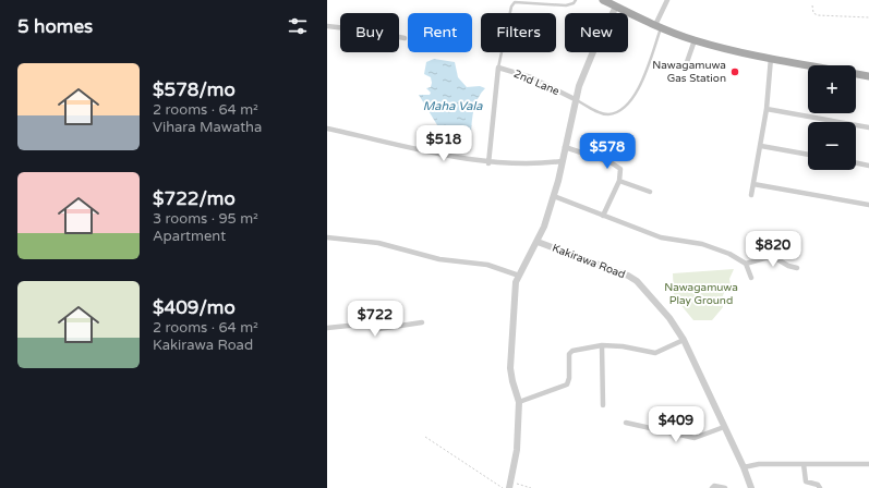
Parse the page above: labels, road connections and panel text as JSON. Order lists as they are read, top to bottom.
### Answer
{
  "streets": {
    "street": ["2nd Lane", "Kakirawa Road"]
  },
  "water": ["Maha Vala"],
  "parks": ["Nawagamuwa Play Ground"],
  "places": ["Nawagamuwa Gas Station"],
  "page": {
    "heading": "5 homes",
    "chip": [
      "Buy",
      "Rent",
      "Filters",
      "New"
    ],
    "list": [
      {
        "name": "$578/mo",
        "note": "2 rooms · 64 m² · Vihara Mawatha"
      },
      {
        "name": "$722/mo",
        "note": "3 rooms · 95 m² · Apartment"
      },
      {
        "name": "$409/mo",
        "note": "2 rooms · 64 m² · Kakirawa Road"
      }
    ],
    "map_buttons": ["+", "−"],
    "price": [
      "$518",
      "$578",
      "$820",
      "$722",
      "$409"
    ]
  }
}
